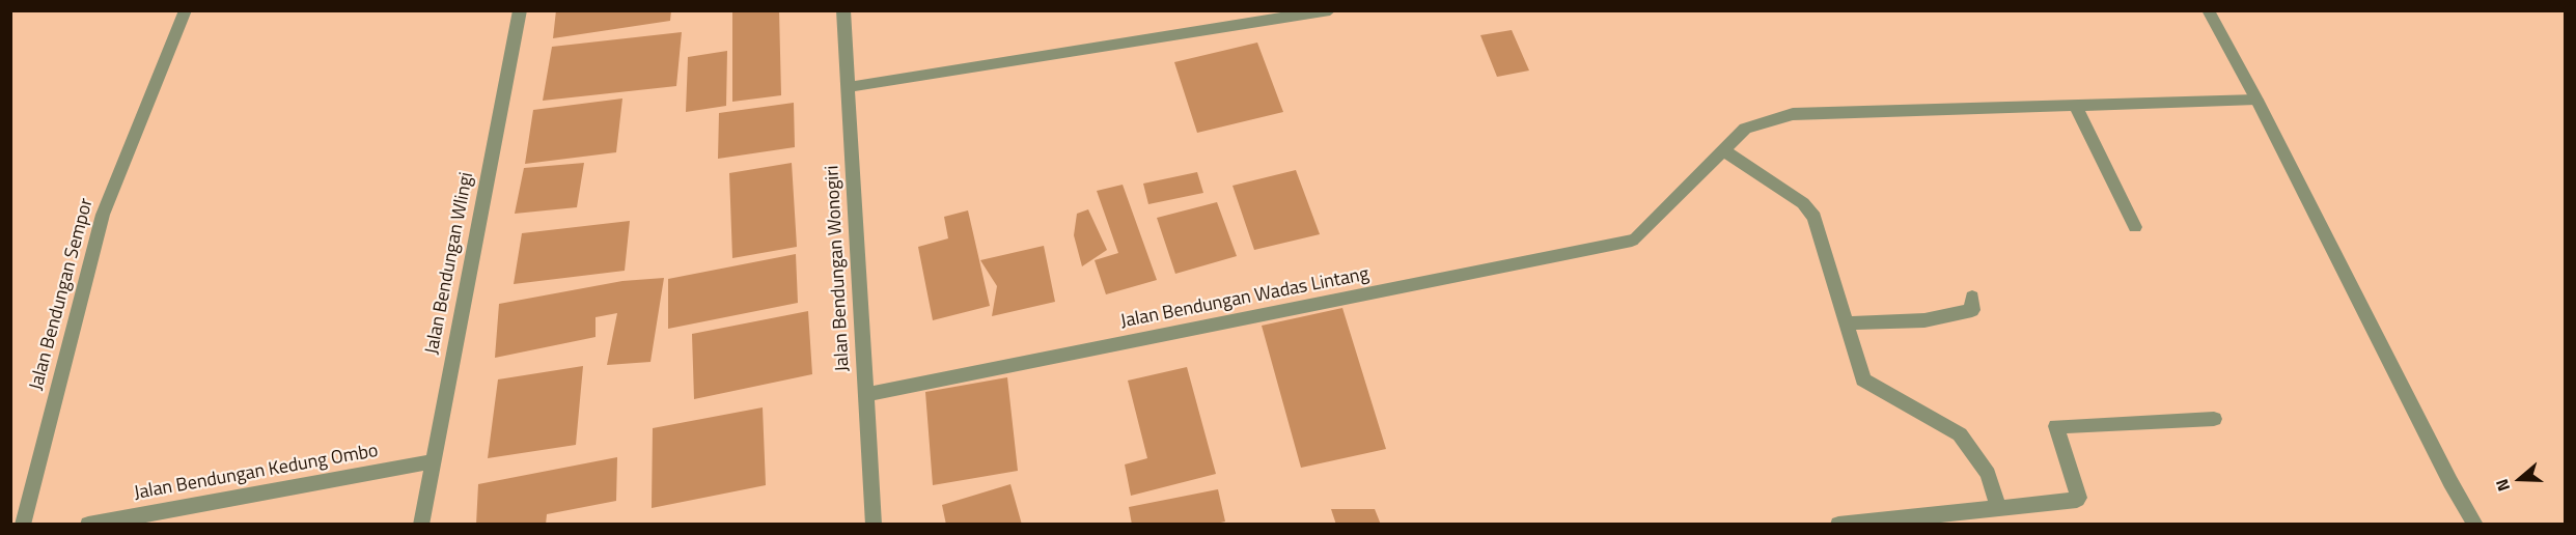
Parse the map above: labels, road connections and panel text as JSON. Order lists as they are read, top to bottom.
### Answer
{
  "streets": {
    "street": [
      "Jalan Bendungan Wlingi",
      "Jalan Bendungan Wonogiri",
      "Jalan Bendungan Sempor",
      "Jalan Bendungan Wadas Lintang",
      "Jalan Bendungan Kedung Ombo"
    ]
  },
  "crossings": [
    ["Jalan Bendungan Wlingi", "Jalan Bendungan Kedung Ombo"],
    ["Jalan Bendungan Wonogiri", "Jalan Bendungan Wadas Lintang"]
  ],
  "north": "left"
}
